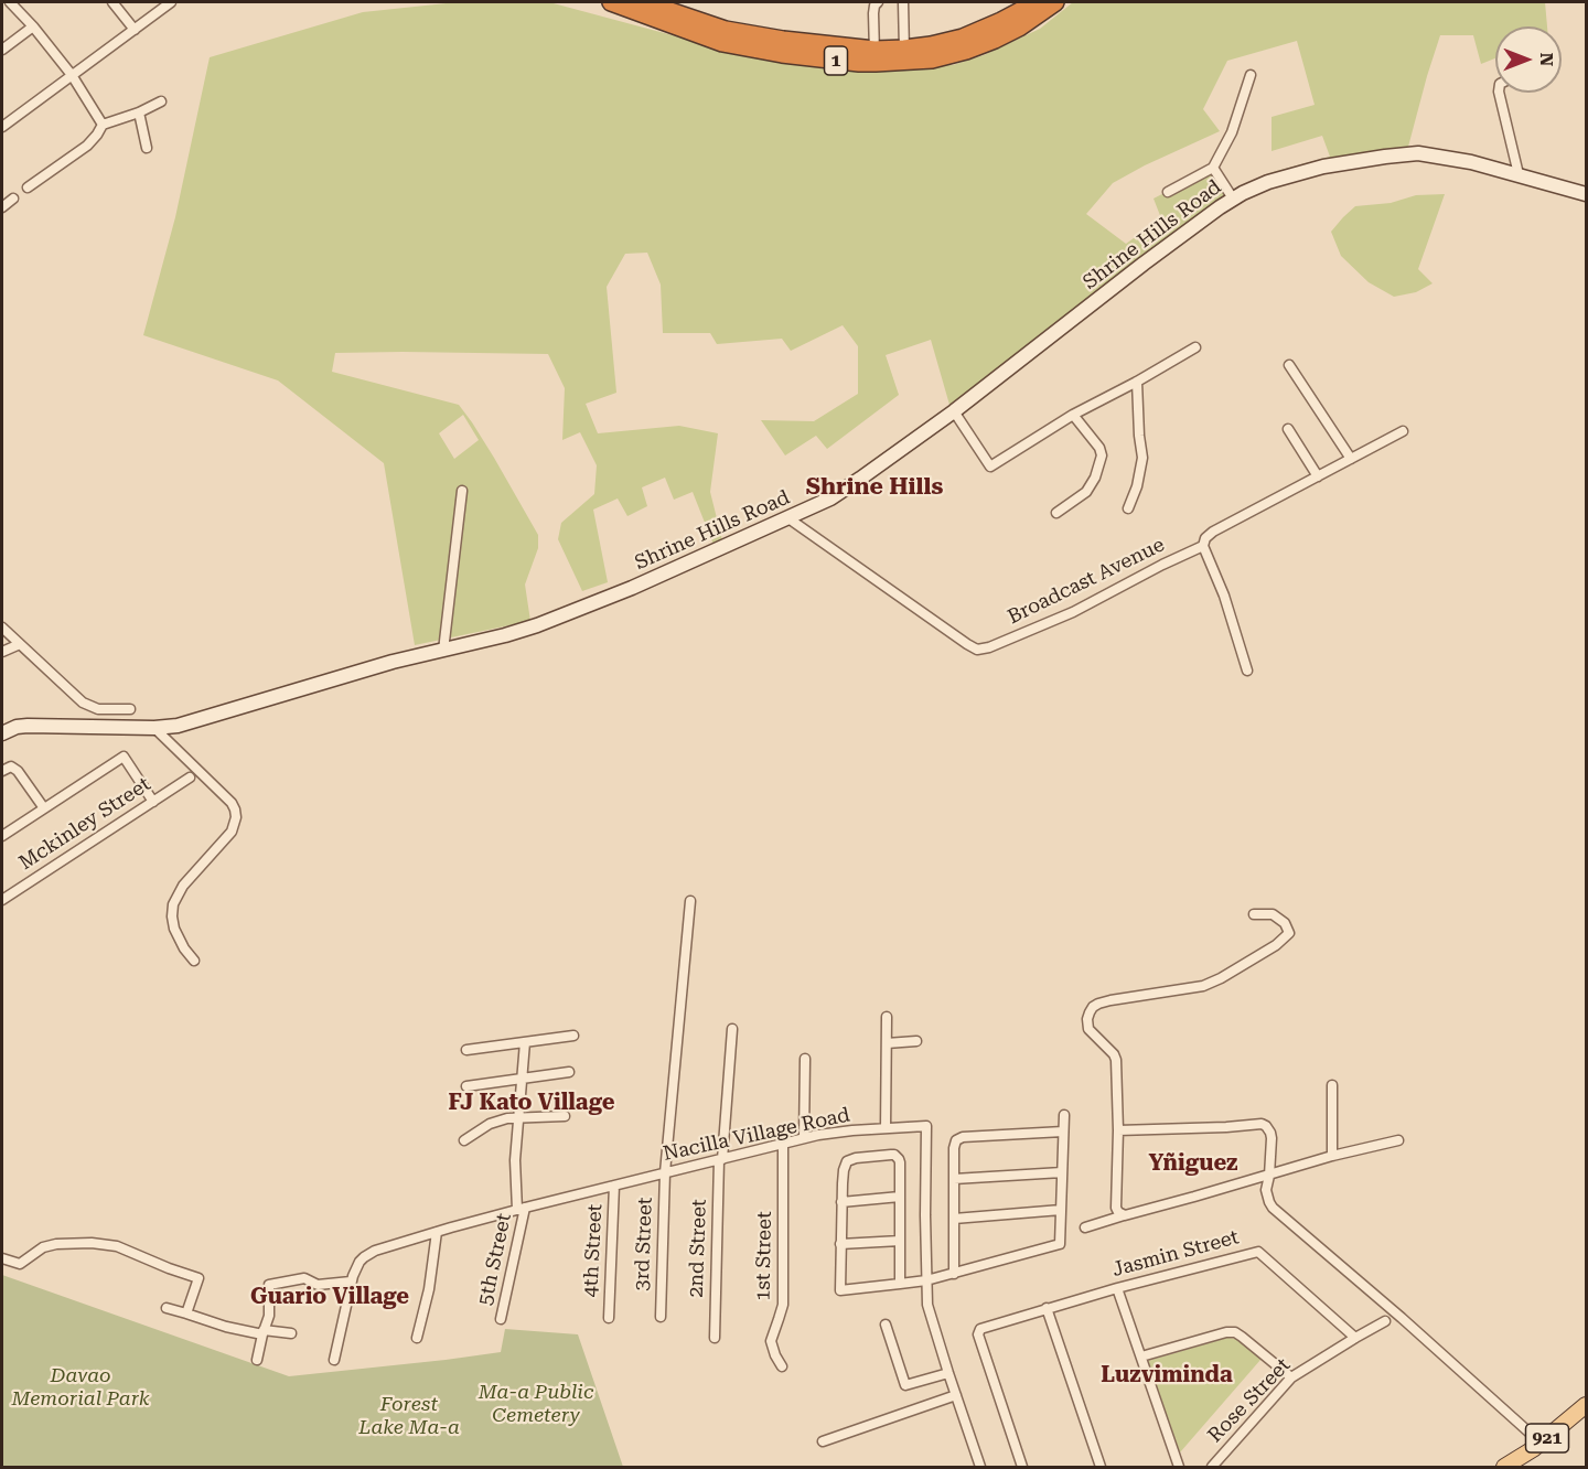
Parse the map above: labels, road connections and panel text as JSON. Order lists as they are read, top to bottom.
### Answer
{
  "streets": {
    "highway": ["1"],
    "main road": ["921"],
    "street": [
      "Shrine Hills Road",
      "Broadcast Avenue",
      "Mckinley Street",
      "Nacilla Village Road",
      "3rd Street",
      "2nd Street",
      "4th Street",
      "Jasmin Street",
      "1st Street",
      "5th Street",
      "Rose Street"
    ]
  },
  "crossings": [
    ["Shrine Hills Road", "Broadcast Avenue"],
    ["Nacilla Village Road", "3rd Street"],
    ["Nacilla Village Road", "2nd Street"],
    ["Nacilla Village Road", "4th Street"],
    ["Nacilla Village Road", "1st Street"],
    ["Nacilla Village Road", "5th Street"],
    ["Jasmin Street", "Rose Street"]
  ],
  "districts": [
    "Shrine Hills",
    "FJ Kato Village",
    "Yñiguez",
    "Guario Village",
    "Luzviminda"
  ],
  "parks": ["Davao Memorial Park", "Ma-a Public Cemetery", "Forest Lake Ma-a"],
  "north": "right"
}
